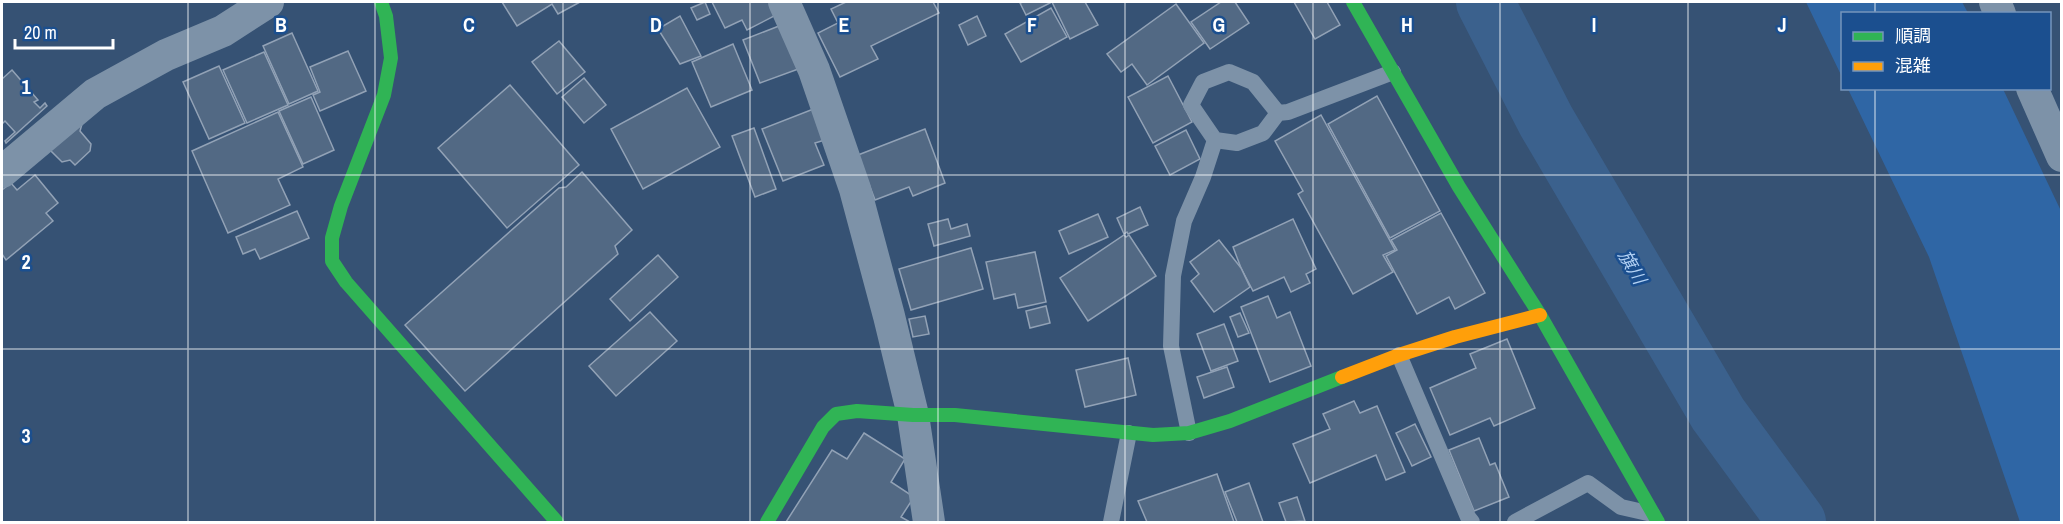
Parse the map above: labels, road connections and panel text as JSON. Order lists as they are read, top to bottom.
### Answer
{
  "water": ["旗川"],
  "legend": ["順調", "混雑"],
  "scale_bar": "20 m",
  "grid": {
    "columns": [
      "B",
      "C",
      "D",
      "E",
      "F",
      "G",
      "H",
      "I",
      "J"
    ],
    "rows": ["1", "2", "3"]
  }
}
